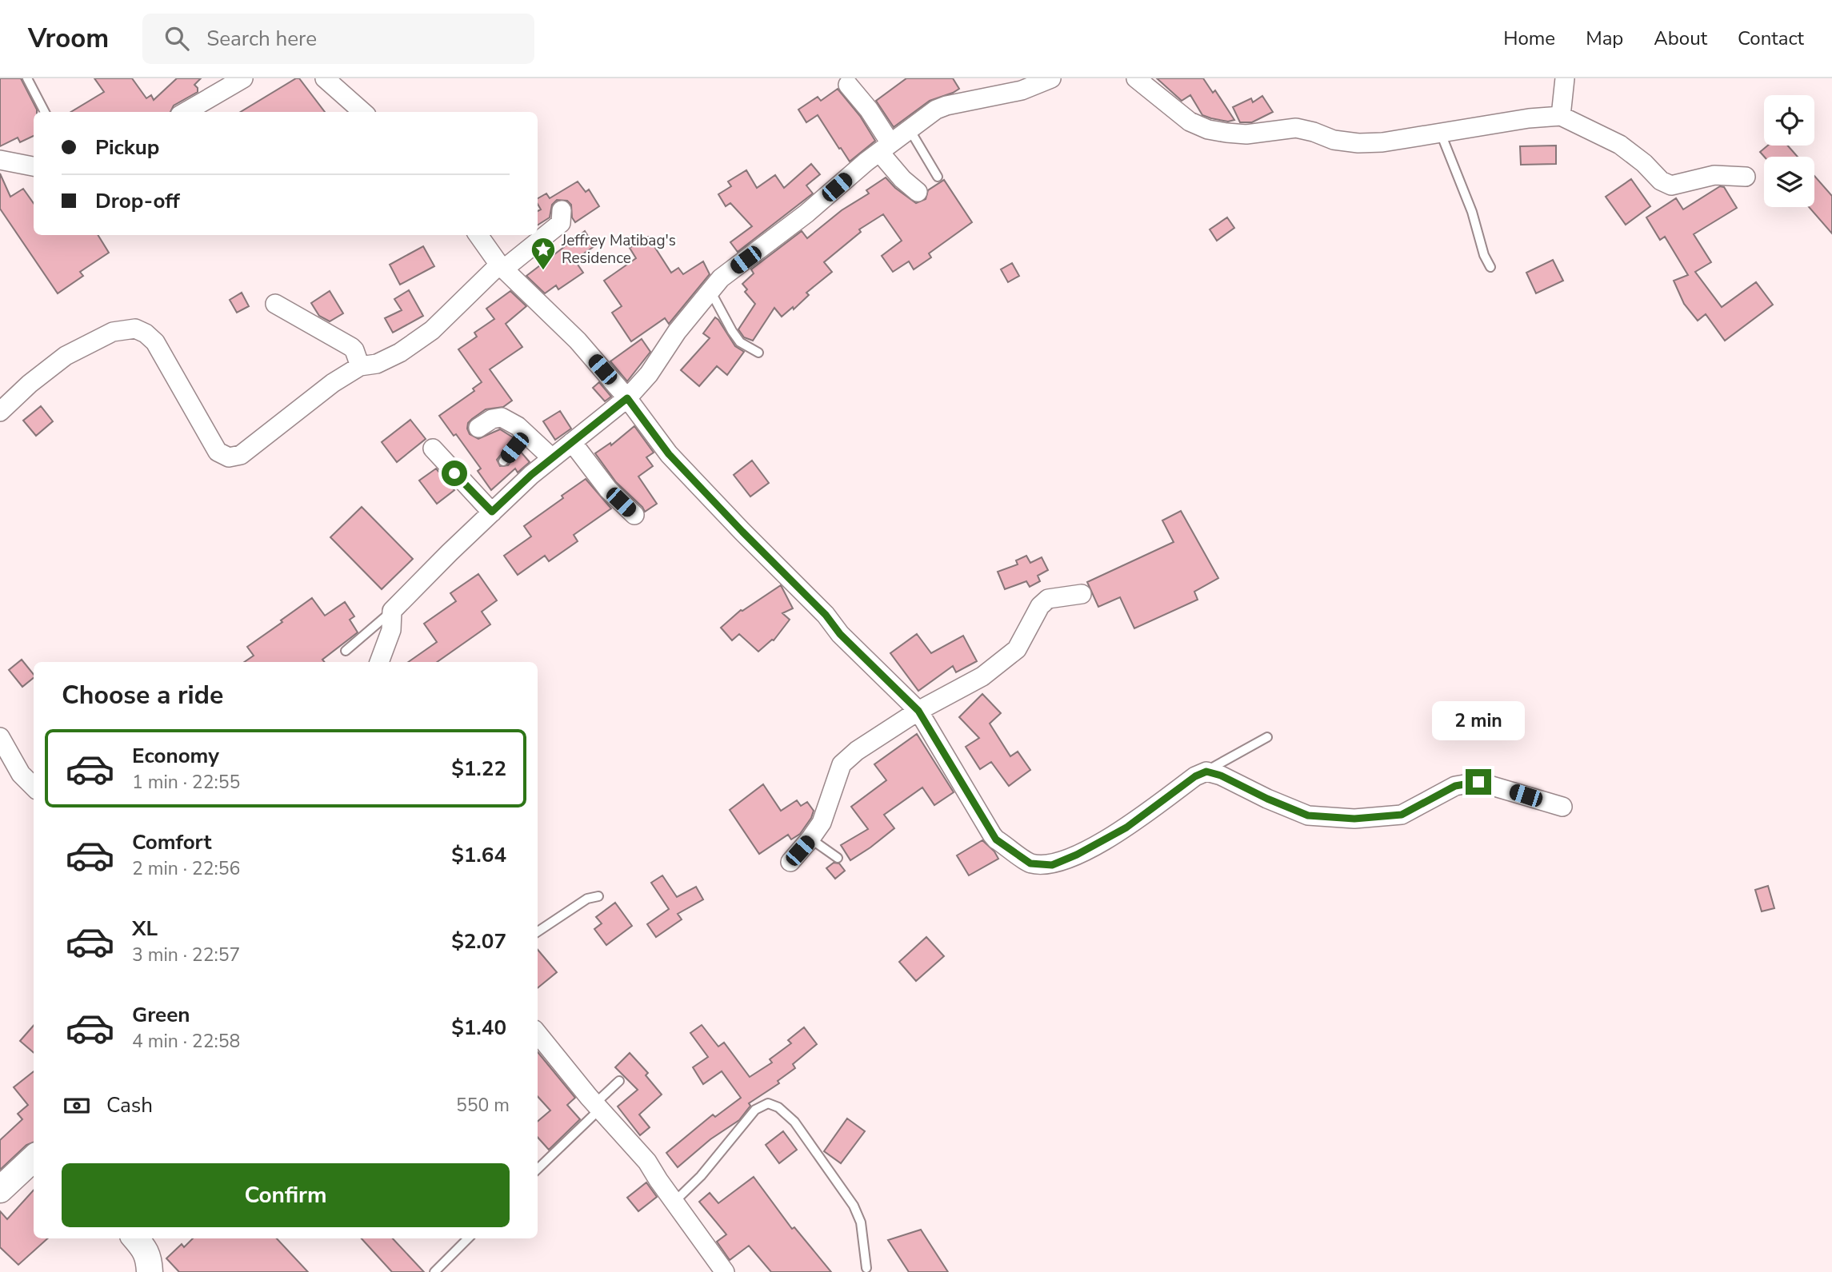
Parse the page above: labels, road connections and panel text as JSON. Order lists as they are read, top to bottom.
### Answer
{
  "places": {
    "place": ["Jeffrey Matibag's Residence"]
  },
  "page": {
    "header": "Vroom",
    "search": "Search here",
    "nav": [
      "Home",
      "Map",
      "About",
      "Contact"
    ],
    "banner": ["Pickup", "Drop-off"],
    "heading": "Choose a ride",
    "bubble": "2 min",
    "list": [
      {
        "name": "Economy",
        "note": "1 min · 22:55",
        "value": "$1.22"
      },
      {
        "name": "Comfort",
        "note": "2 min · 22:56",
        "value": "$1.64"
      },
      {
        "name": "XL",
        "note": "3 min · 22:57",
        "value": "$2.07"
      },
      {
        "name": "Green",
        "note": "4 min · 22:58",
        "value": "$1.40"
      }
    ],
    "pay": ["Cash", "550 m"],
    "buttons": "Confirm"
  }
}
